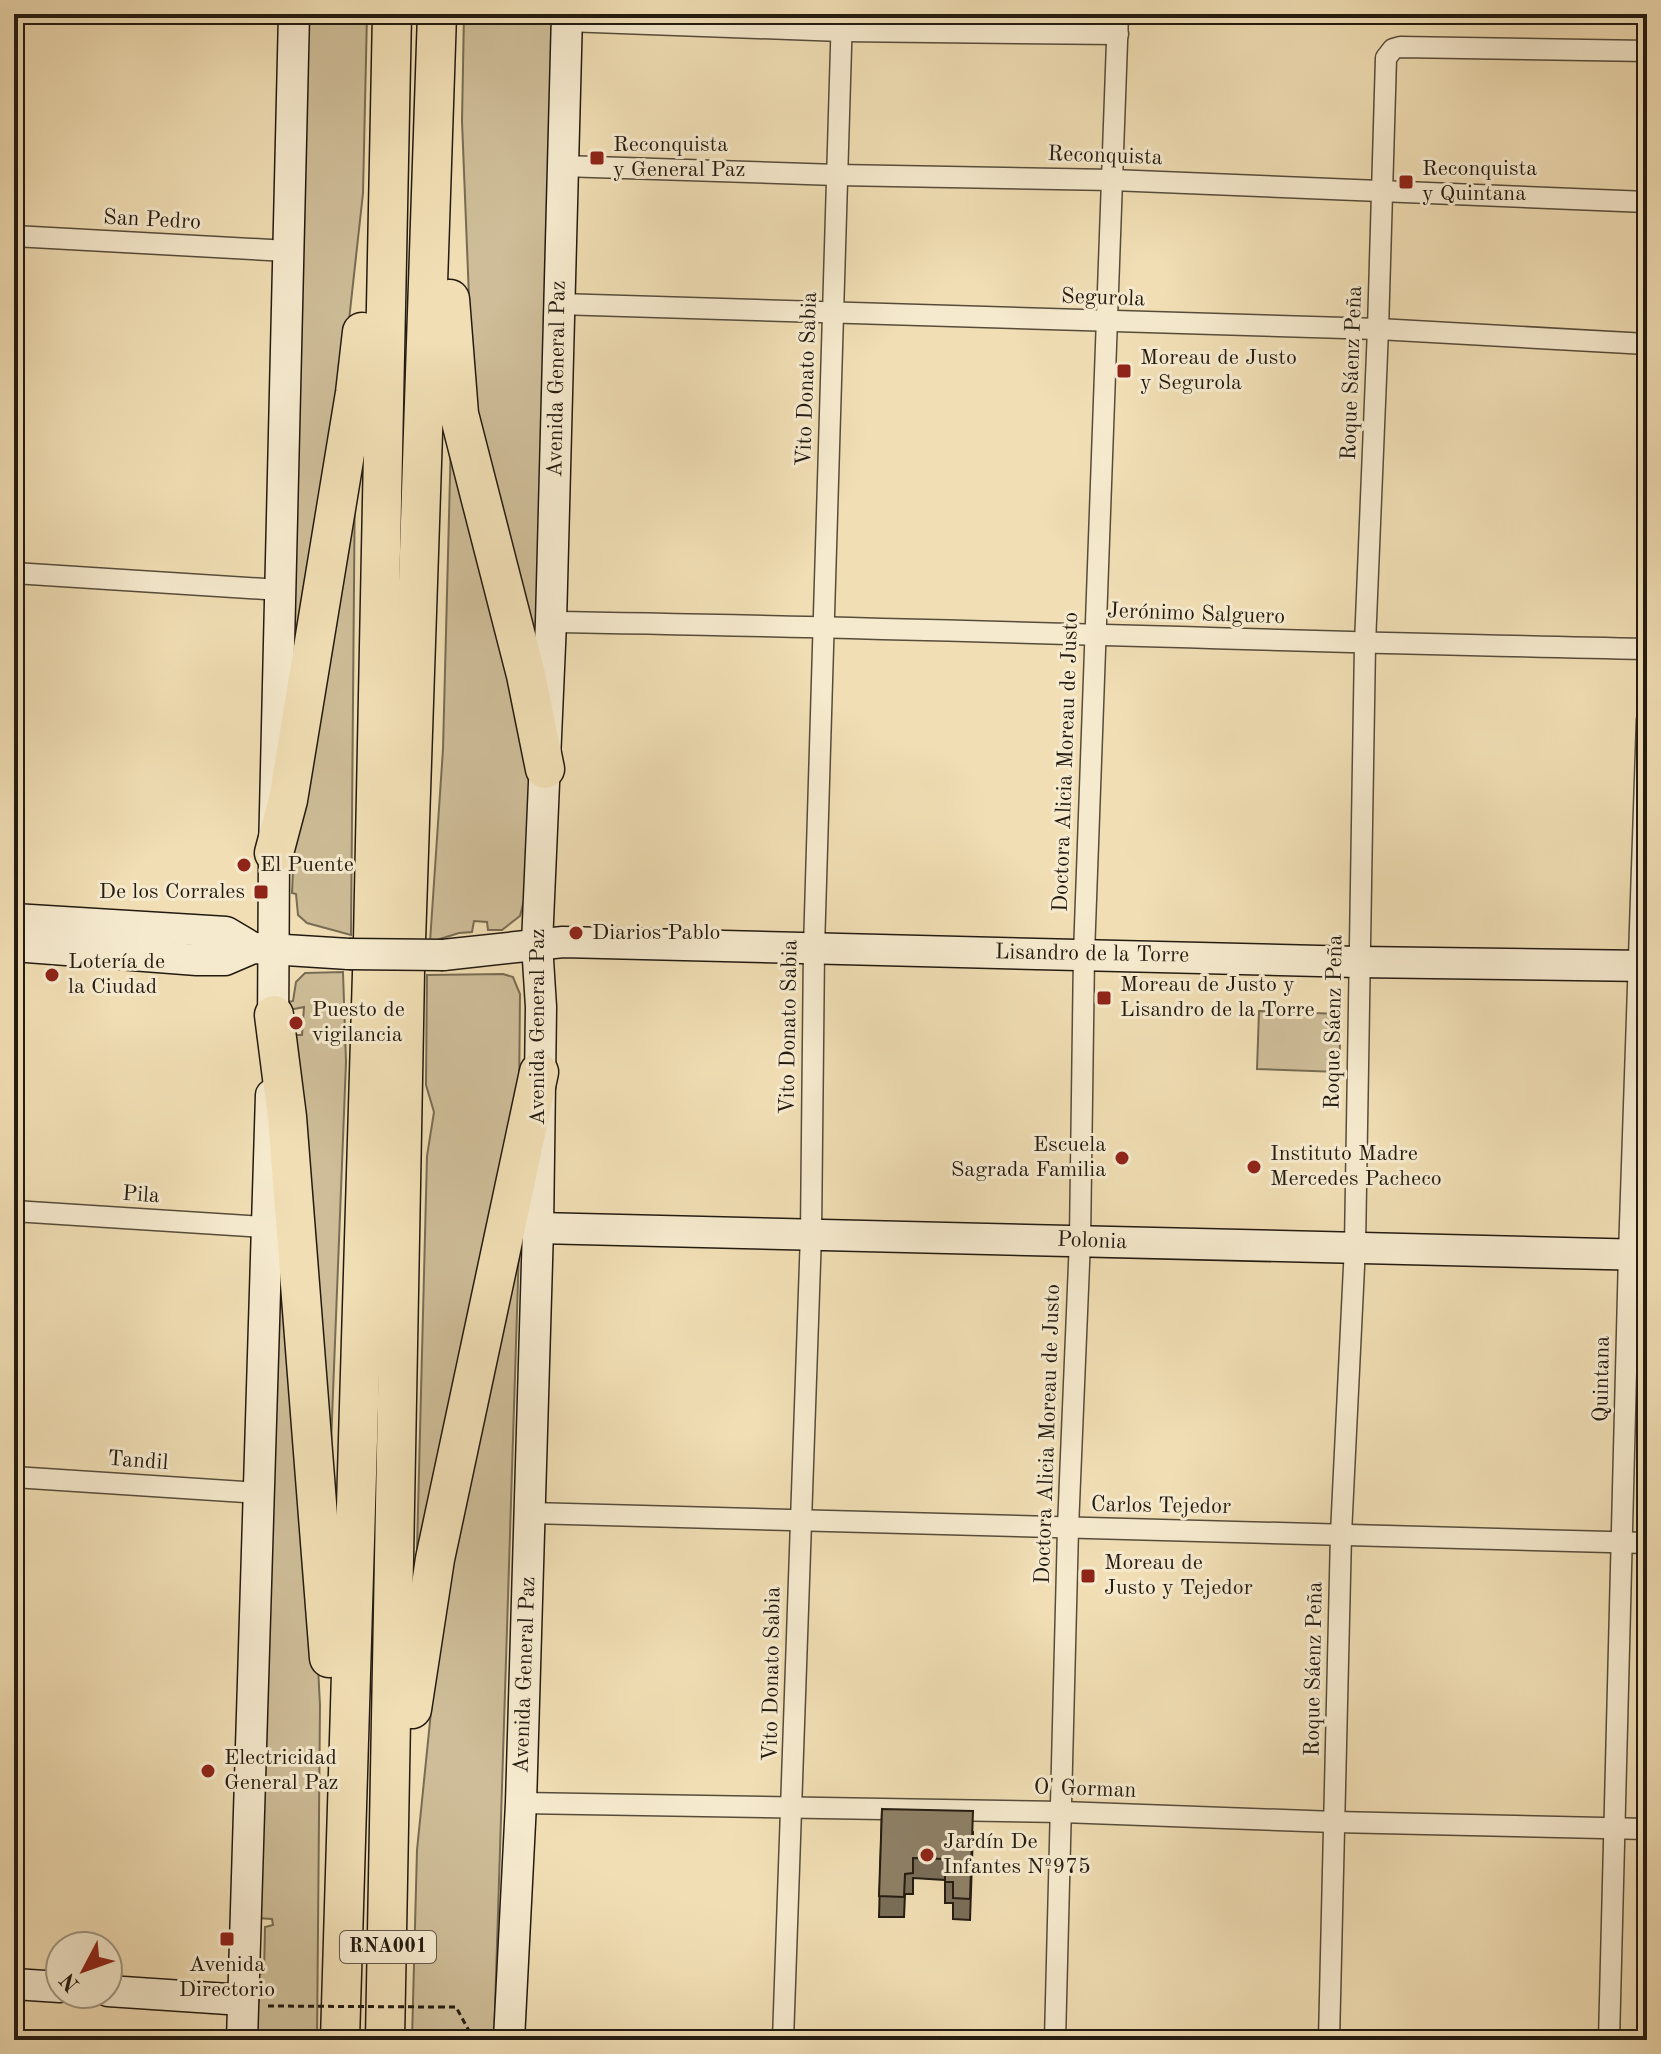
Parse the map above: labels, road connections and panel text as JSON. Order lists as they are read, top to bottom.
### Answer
{
  "streets": {
    "highway": ["RNA001"],
    "street": [
      "Reconquista",
      "San Pedro",
      "Segurola",
      "Roque Sáenz Peña",
      "Avenida General Paz",
      "Vito Donato Sabia",
      "Jerónimo Salguero",
      "Doctora Alicia Moreau de Justo",
      "Lisandro de la Torre",
      "Pila",
      "Polonia",
      "Quintana",
      "Tandil",
      "Carlos Tejedor",
      "O' Gorman"
    ]
  },
  "crossings": [
    ["Reconquista", "Roque Sáenz Peña"],
    ["Reconquista", "Avenida General Paz"],
    ["Reconquista", "Vito Donato Sabia"],
    ["Reconquista", "Doctora Alicia Moreau de Justo"],
    ["Segurola", "Roque Sáenz Peña"],
    ["Segurola", "Avenida General Paz"],
    ["Segurola", "Vito Donato Sabia"],
    ["Segurola", "Doctora Alicia Moreau de Justo"],
    ["Roque Sáenz Peña", "Jerónimo Salguero"],
    ["Roque Sáenz Peña", "Lisandro de la Torre"],
    ["Roque Sáenz Peña", "Polonia"],
    ["Roque Sáenz Peña", "Carlos Tejedor"],
    ["Roque Sáenz Peña", "O' Gorman"],
    ["Avenida General Paz", "Jerónimo Salguero"],
    ["Avenida General Paz", "Lisandro de la Torre"],
    ["Avenida General Paz", "Polonia"],
    ["Avenida General Paz", "Carlos Tejedor"],
    ["Avenida General Paz", "O' Gorman"],
    ["Vito Donato Sabia", "Jerónimo Salguero"],
    ["Vito Donato Sabia", "Lisandro de la Torre"],
    ["Vito Donato Sabia", "Polonia"],
    ["Vito Donato Sabia", "Carlos Tejedor"],
    ["Vito Donato Sabia", "O' Gorman"],
    ["Jerónimo Salguero", "Doctora Alicia Moreau de Justo"],
    ["Doctora Alicia Moreau de Justo", "Lisandro de la Torre"],
    ["Doctora Alicia Moreau de Justo", "Polonia"],
    ["Doctora Alicia Moreau de Justo", "Carlos Tejedor"],
    ["Doctora Alicia Moreau de Justo", "O' Gorman"],
    ["Lisandro de la Torre", "Quintana"],
    ["Polonia", "Quintana"],
    ["Quintana", "Carlos Tejedor"],
    ["Quintana", "O' Gorman"]
  ],
  "places": {
    "transit": [
      "Reconquista y General Paz",
      "Reconquista y Quintana",
      "Moreau de Justo y Segurola",
      "De los Corrales",
      "Moreau de Justo y Lisandro de la Torre",
      "Moreau de Justo y Tejedor",
      "Avenida Directorio"
    ],
    "other": [
      "El Puente",
      "Diarios Pablo",
      "Lotería de la Ciudad",
      "Puesto de vigilancia",
      "Escuela Sagrada Familia",
      "Instituto Madre Mercedes Pacheco",
      "Electricidad General Paz",
      "Jardín De Infantes Nº975"
    ]
  },
  "north": "bottom left"
}
